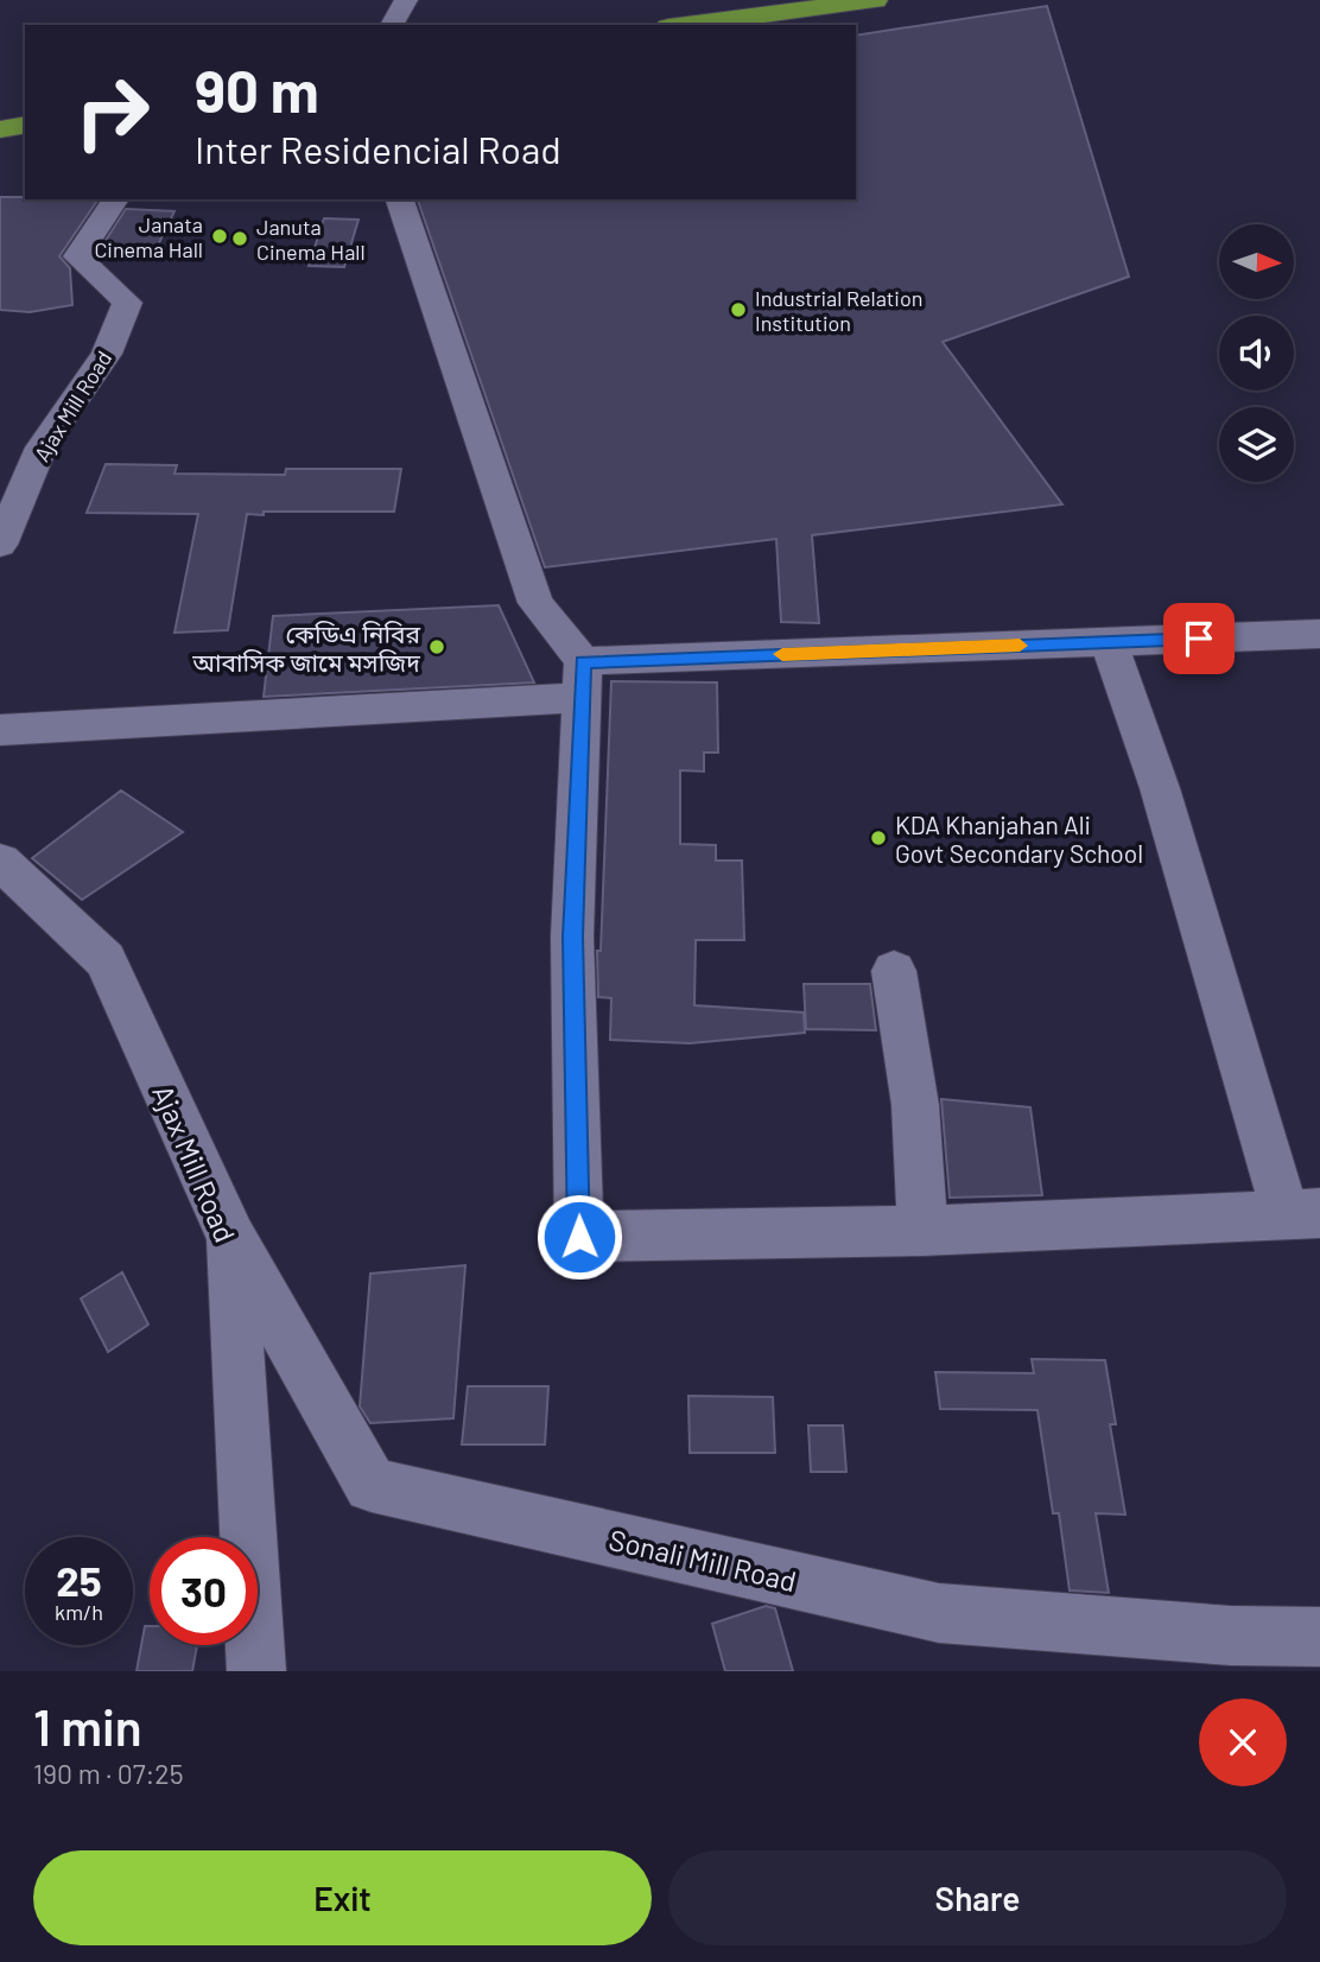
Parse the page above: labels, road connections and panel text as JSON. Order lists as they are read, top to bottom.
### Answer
{
  "streets": {
    "street": ["Ajax Mill Road", "Sonali Mill Road"]
  },
  "crossings": [
    ["Ajax Mill Road", "Sonali Mill Road"]
  ],
  "places": [
    "Janata Cinema Hall",
    "Januta Cinema Hall",
    "Industrial Relation Institution",
    "কেডিএ নিবির আবাসিক জামে মসজিদ",
    "KDA Khanjahan Ali Govt Secondary School"
  ],
  "north": "right",
  "page": {
    "turn": ["90 m", "Inter Residencial Road"],
    "speed": "25 km/h",
    "limit": "30",
    "heading": ["1 min", "190 m · 07:25"],
    "buttons": ["Exit", "Share"]
  }
}
